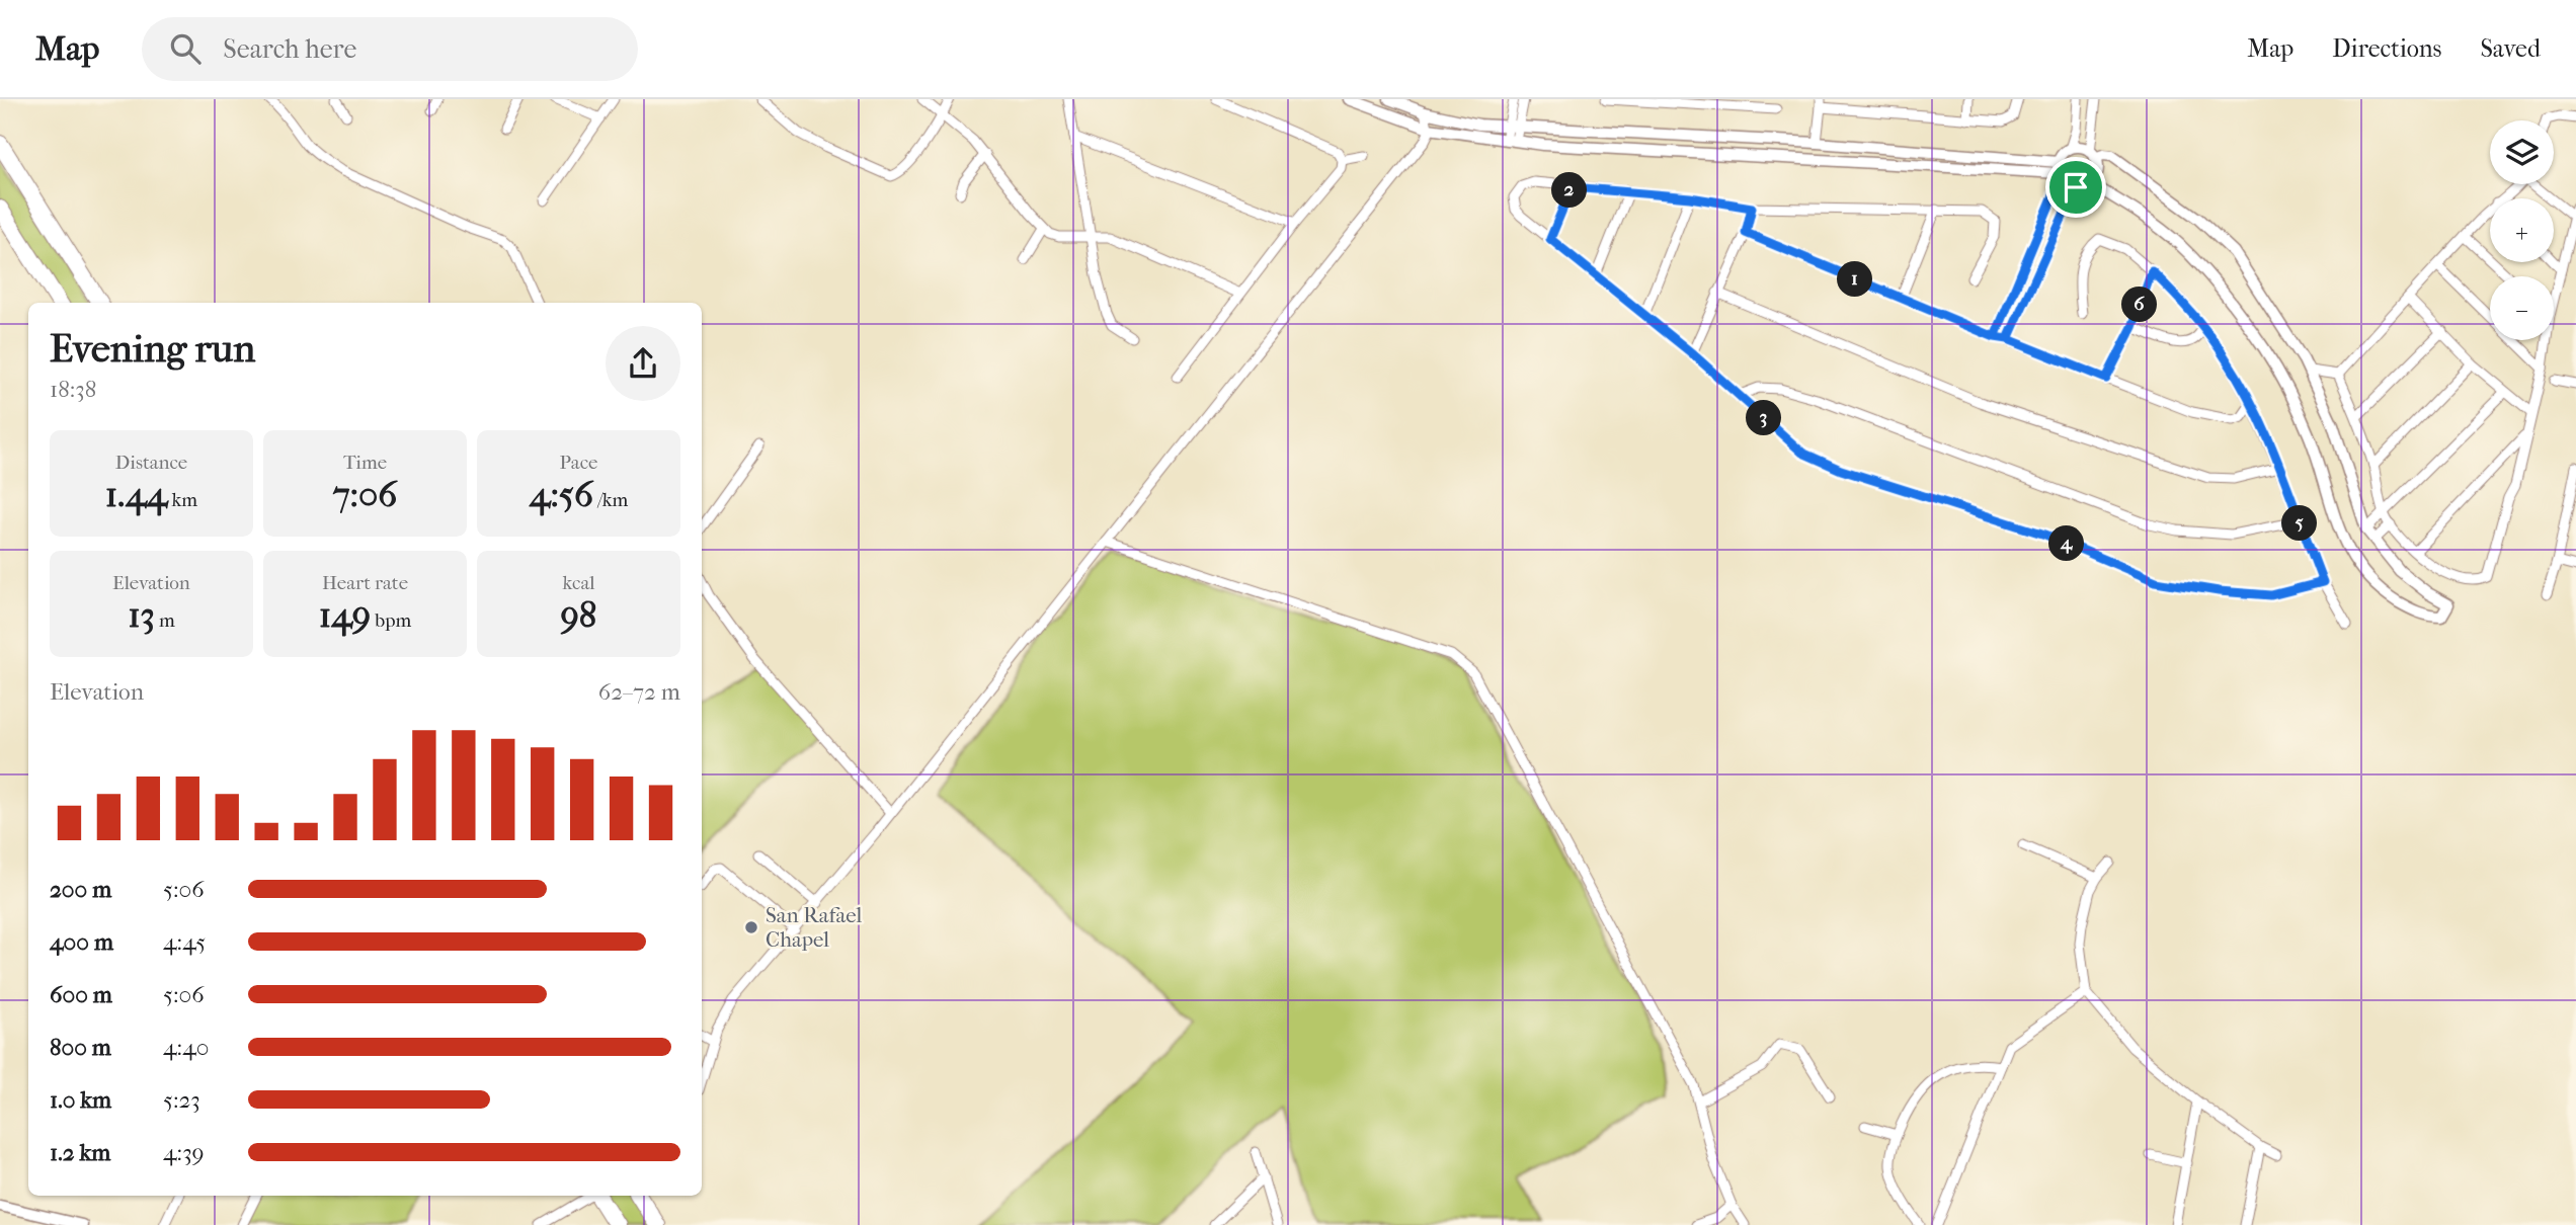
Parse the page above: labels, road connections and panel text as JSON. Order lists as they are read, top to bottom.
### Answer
{
  "places": ["San Rafael Chapel"],
  "page": {
    "header": "Map",
    "search": "Search here",
    "nav": ["Map", "Directions", "Saved"],
    "map_buttons": ["+", "−"],
    "pins": [
      "2",
      "1",
      "6",
      "3",
      "5",
      "4"
    ],
    "heading": ["Evening run", "18:38"],
    "stats": [
      ["Distance", "1.44 km"],
      ["Time", "7:06"],
      ["Pace", "4:56 /km"],
      ["Elevation", "13 m"],
      ["Heart rate", "149 bpm"],
      ["kcal", "98"]
    ],
    "chart": ["Elevation", "62–72 m"],
    "list": [
      {
        "name": "200 m",
        "note": "5:06"
      },
      {
        "name": "400 m",
        "note": "4:45"
      },
      {
        "name": "600 m",
        "note": "5:06"
      },
      {
        "name": "800 m",
        "note": "4:40"
      },
      {
        "name": "1.0 km",
        "note": "5:23"
      },
      {
        "name": "1.2 km",
        "note": "4:39"
      }
    ]
  }
}
